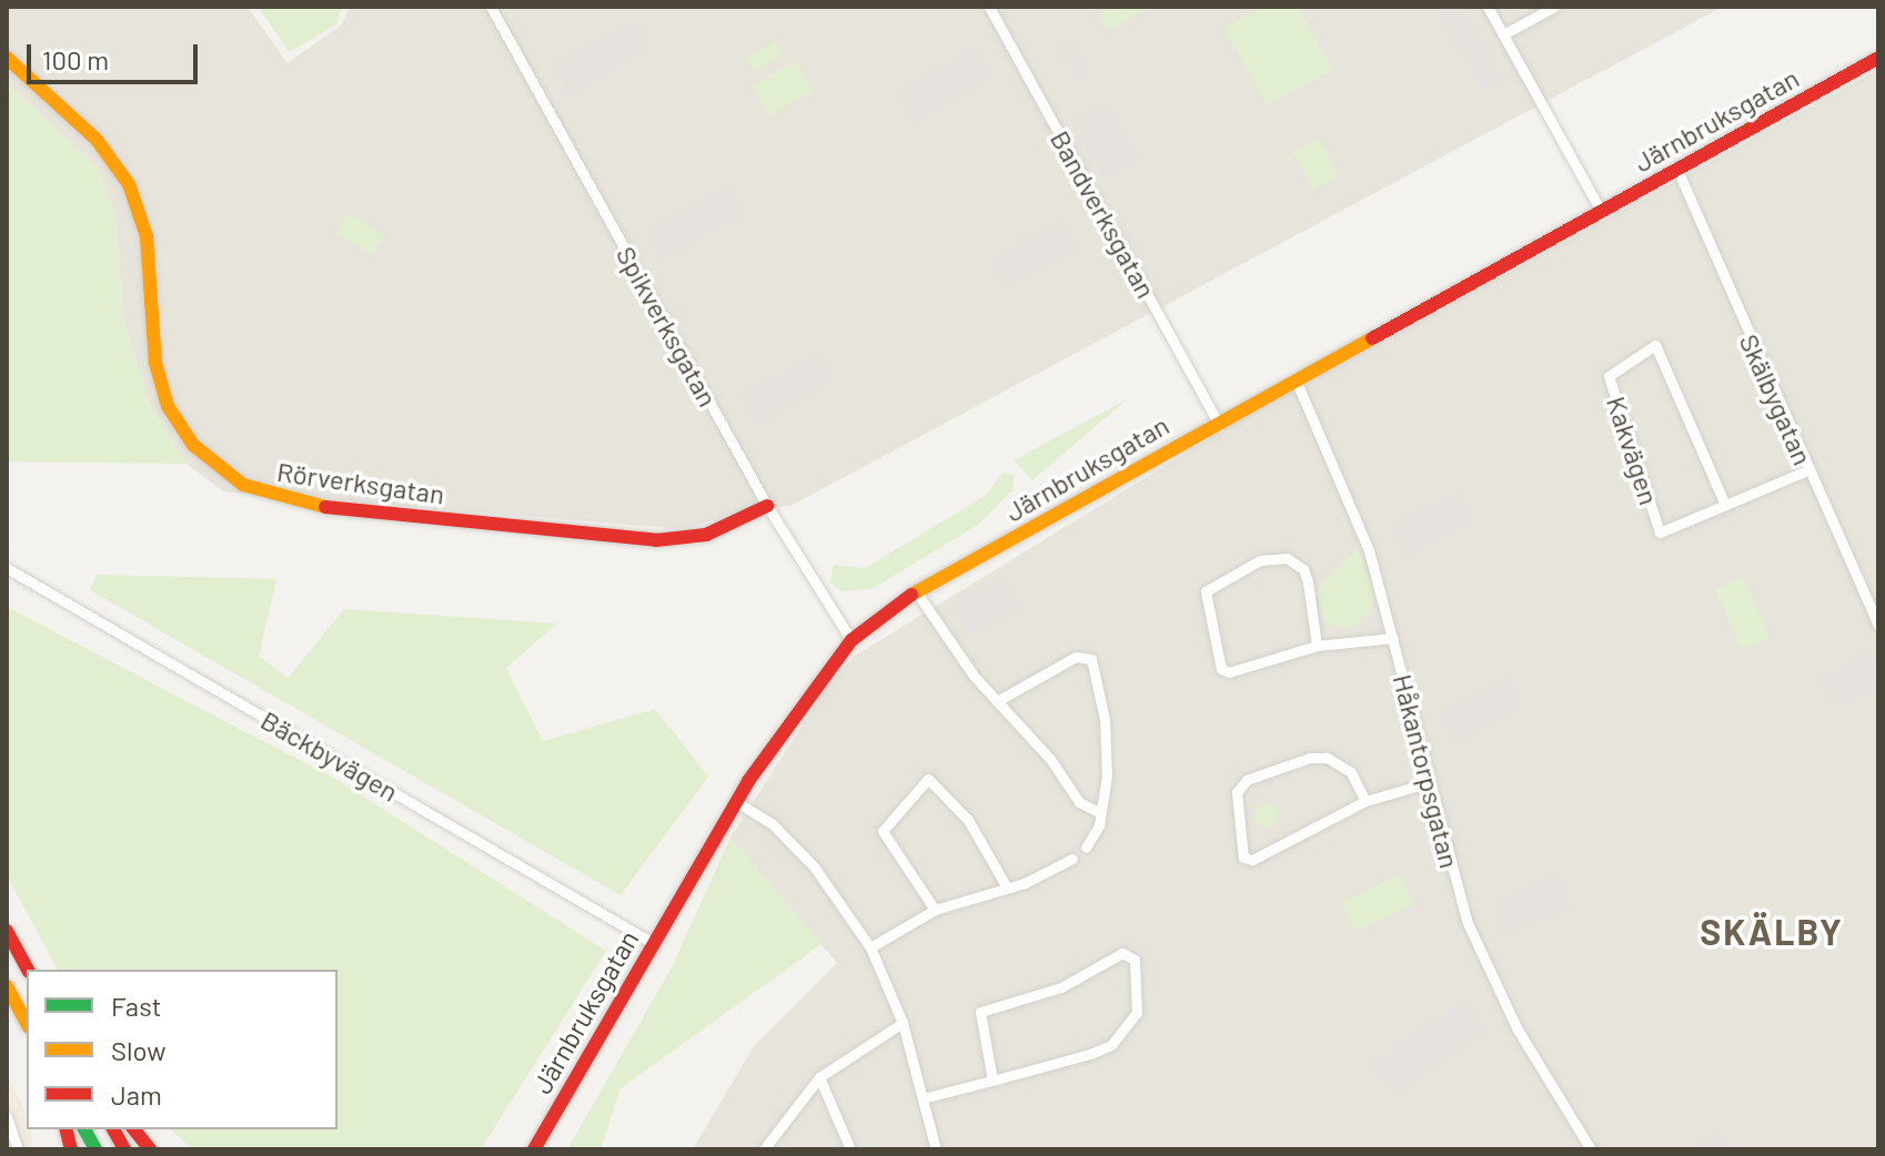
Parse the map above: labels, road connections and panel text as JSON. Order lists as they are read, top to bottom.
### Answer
{
  "streets": {
    "main road": ["Järnbruksgatan", "Rörverksgatan"],
    "street": [
      "Bandverksgatan",
      "Spikverksgatan",
      "Skälbygatan",
      "Kakvägen",
      "Bäckbyvägen",
      "Håkantorpsgatan"
    ]
  },
  "crossings": [
    ["Järnbruksgatan", "Bandverksgatan"],
    ["Järnbruksgatan", "Spikverksgatan"],
    ["Järnbruksgatan", "Skälbygatan"],
    ["Järnbruksgatan", "Bäckbyvägen"],
    ["Järnbruksgatan", "Håkantorpsgatan"],
    ["Spikverksgatan", "Rörverksgatan"],
    ["Skälbygatan", "Kakvägen"]
  ],
  "districts": ["SKÄLBY"],
  "legend": ["Fast", "Slow", "Jam"],
  "scale_bar": "100 m"
}
